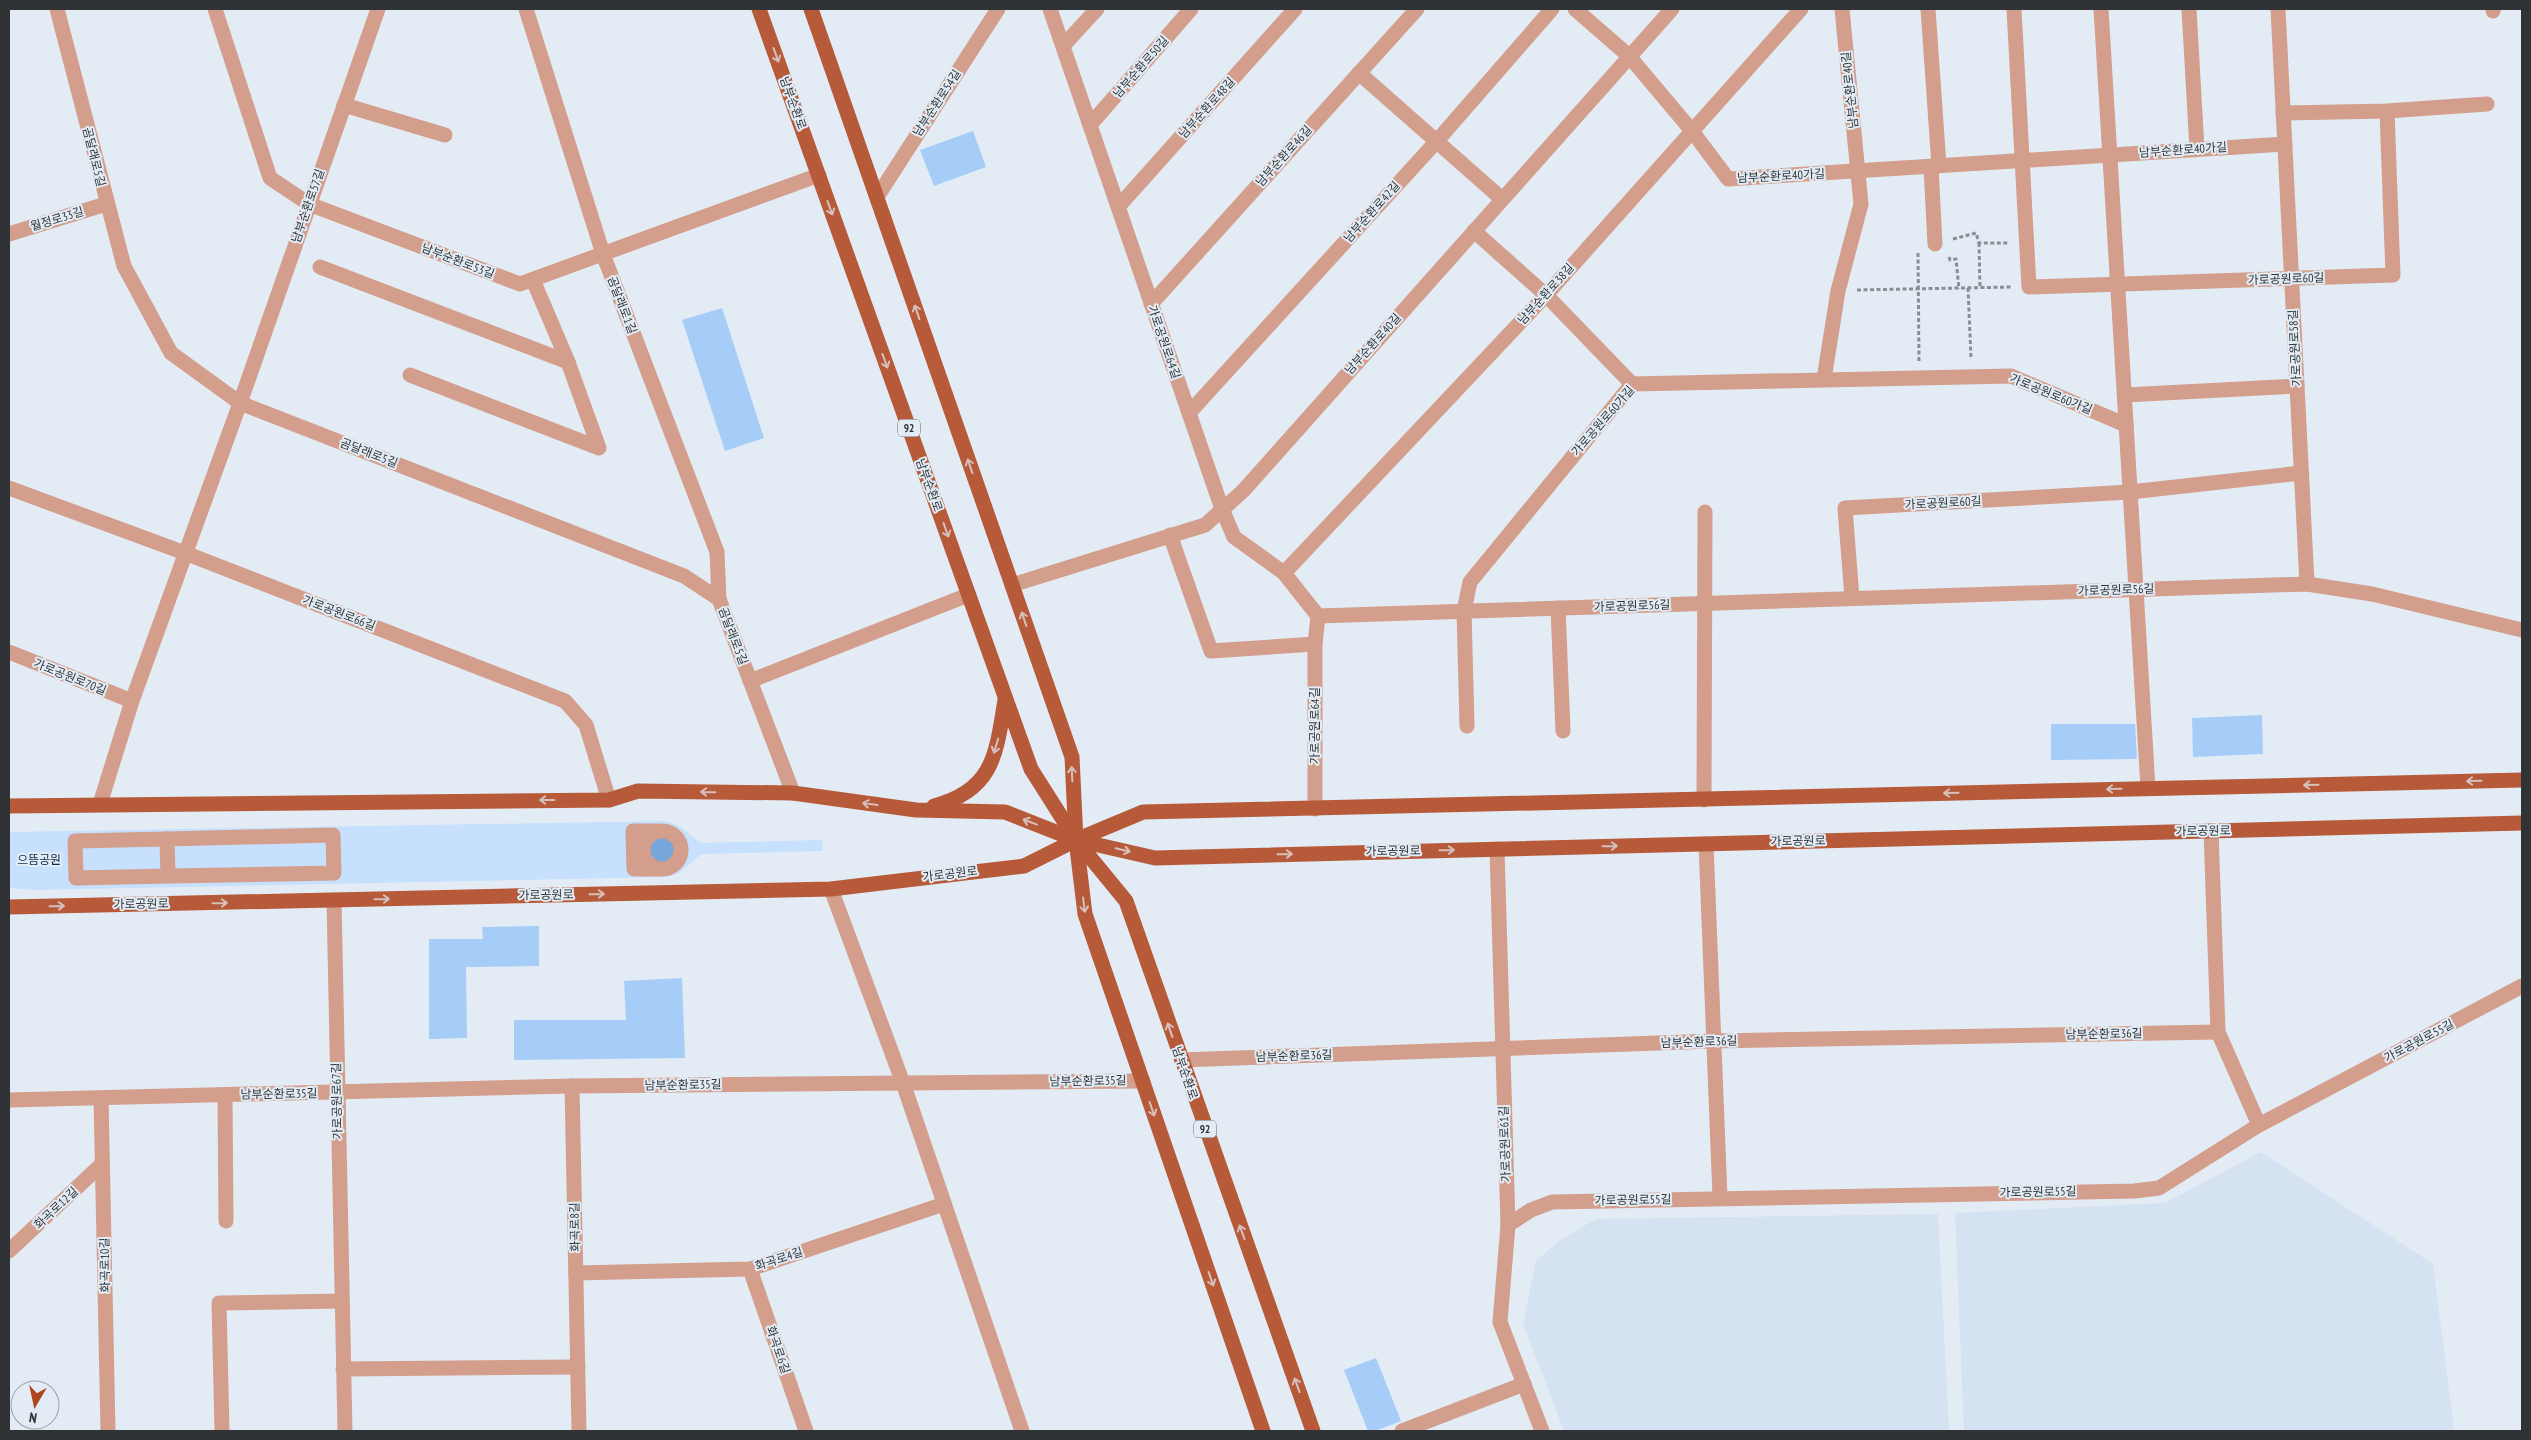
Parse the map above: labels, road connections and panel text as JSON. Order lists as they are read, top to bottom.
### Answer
{
  "streets": {
    "main road": ["남부순환로", "92", "가로공원로"],
    "street": [
      "남부순환로50길",
      "남부순환로40길",
      "남부순환로54길",
      "남부순환로48길",
      "남부순환로40가길",
      "남부순환로46길",
      "곰달래로5길",
      "남부순환로57길",
      "남부순환로42길",
      "월정로33길",
      "남부순환로53길",
      "가로공원로60길",
      "남부순환로38길",
      "곰달래로1길",
      "가로공원로64길",
      "가로공원로58길",
      "가로공원로60가길",
      "가로공원로56길",
      "가로공원로66길",
      "가로공원로70길",
      "남부순환로36길",
      "가로공원로55길",
      "남부순환로35길",
      "가로공원로67길",
      "가로공원로61길",
      "화곡로12길",
      "화곡로8길",
      "화곡로4길",
      "화곡로10길",
      "화곡로6길"
    ]
  },
  "crossings": [
    ["남부순환로50길", "가로공원로64길"],
    ["남부순환로40길", "남부순환로"],
    ["남부순환로40길", "남부순환로40가길"],
    ["남부순환로40길", "가로공원로64길"],
    ["남부순환로", "남부순환로54길"],
    ["남부순환로", "남부순환로53길"],
    ["남부순환로", "가로공원로"],
    ["남부순환로", "남부순환로36길"],
    ["남부순환로", "남부순환로35길"],
    ["남부순환로48길", "가로공원로64길"],
    ["남부순환로40가길", "남부순환로38길"],
    ["남부순환로40가길", "가로공원로58길"],
    ["남부순환로46길", "가로공원로64길"],
    ["곰달래로5길", "남부순환로57길"],
    ["곰달래로5길", "월정로33길"],
    ["곰달래로5길", "곰달래로1길"],
    ["곰달래로5길", "가로공원로"],
    ["남부순환로57길", "남부순환로53길"],
    ["남부순환로57길", "가로공원로66길"],
    ["남부순환로42길", "가로공원로64길"],
    ["남부순환로53길", "곰달래로1길"],
    ["가로공원로60길", "가로공원로58길"],
    ["가로공원로60길", "가로공원로56길"],
    ["남부순환로38길", "가로공원로64길"],
    ["가로공원로64길", "가로공원로56길"],
    ["가로공원로64길", "가로공원로"],
    ["가로공원로58길", "가로공원로56길"],
    ["가로공원로60가길", "가로공원로56길"],
    ["가로공원로66길", "가로공원로"],
    ["가로공원로", "가로공원로67길"],
    ["가로공원로", "가로공원로61길"],
    ["남부순환로36길", "가로공원로61길"],
    ["가로공원로55길", "가로공원로61길"],
    ["남부순환로35길", "가로공원로67길"],
    ["남부순환로35길", "화곡로8길"],
    ["남부순환로35길", "화곡로10길"],
    ["화곡로12길", "화곡로10길"],
    ["화곡로8길", "화곡로4길"],
    ["화곡로4길", "화곡로6길"]
  ],
  "parks": ["으뜸공원"],
  "north": "bottom"
}
